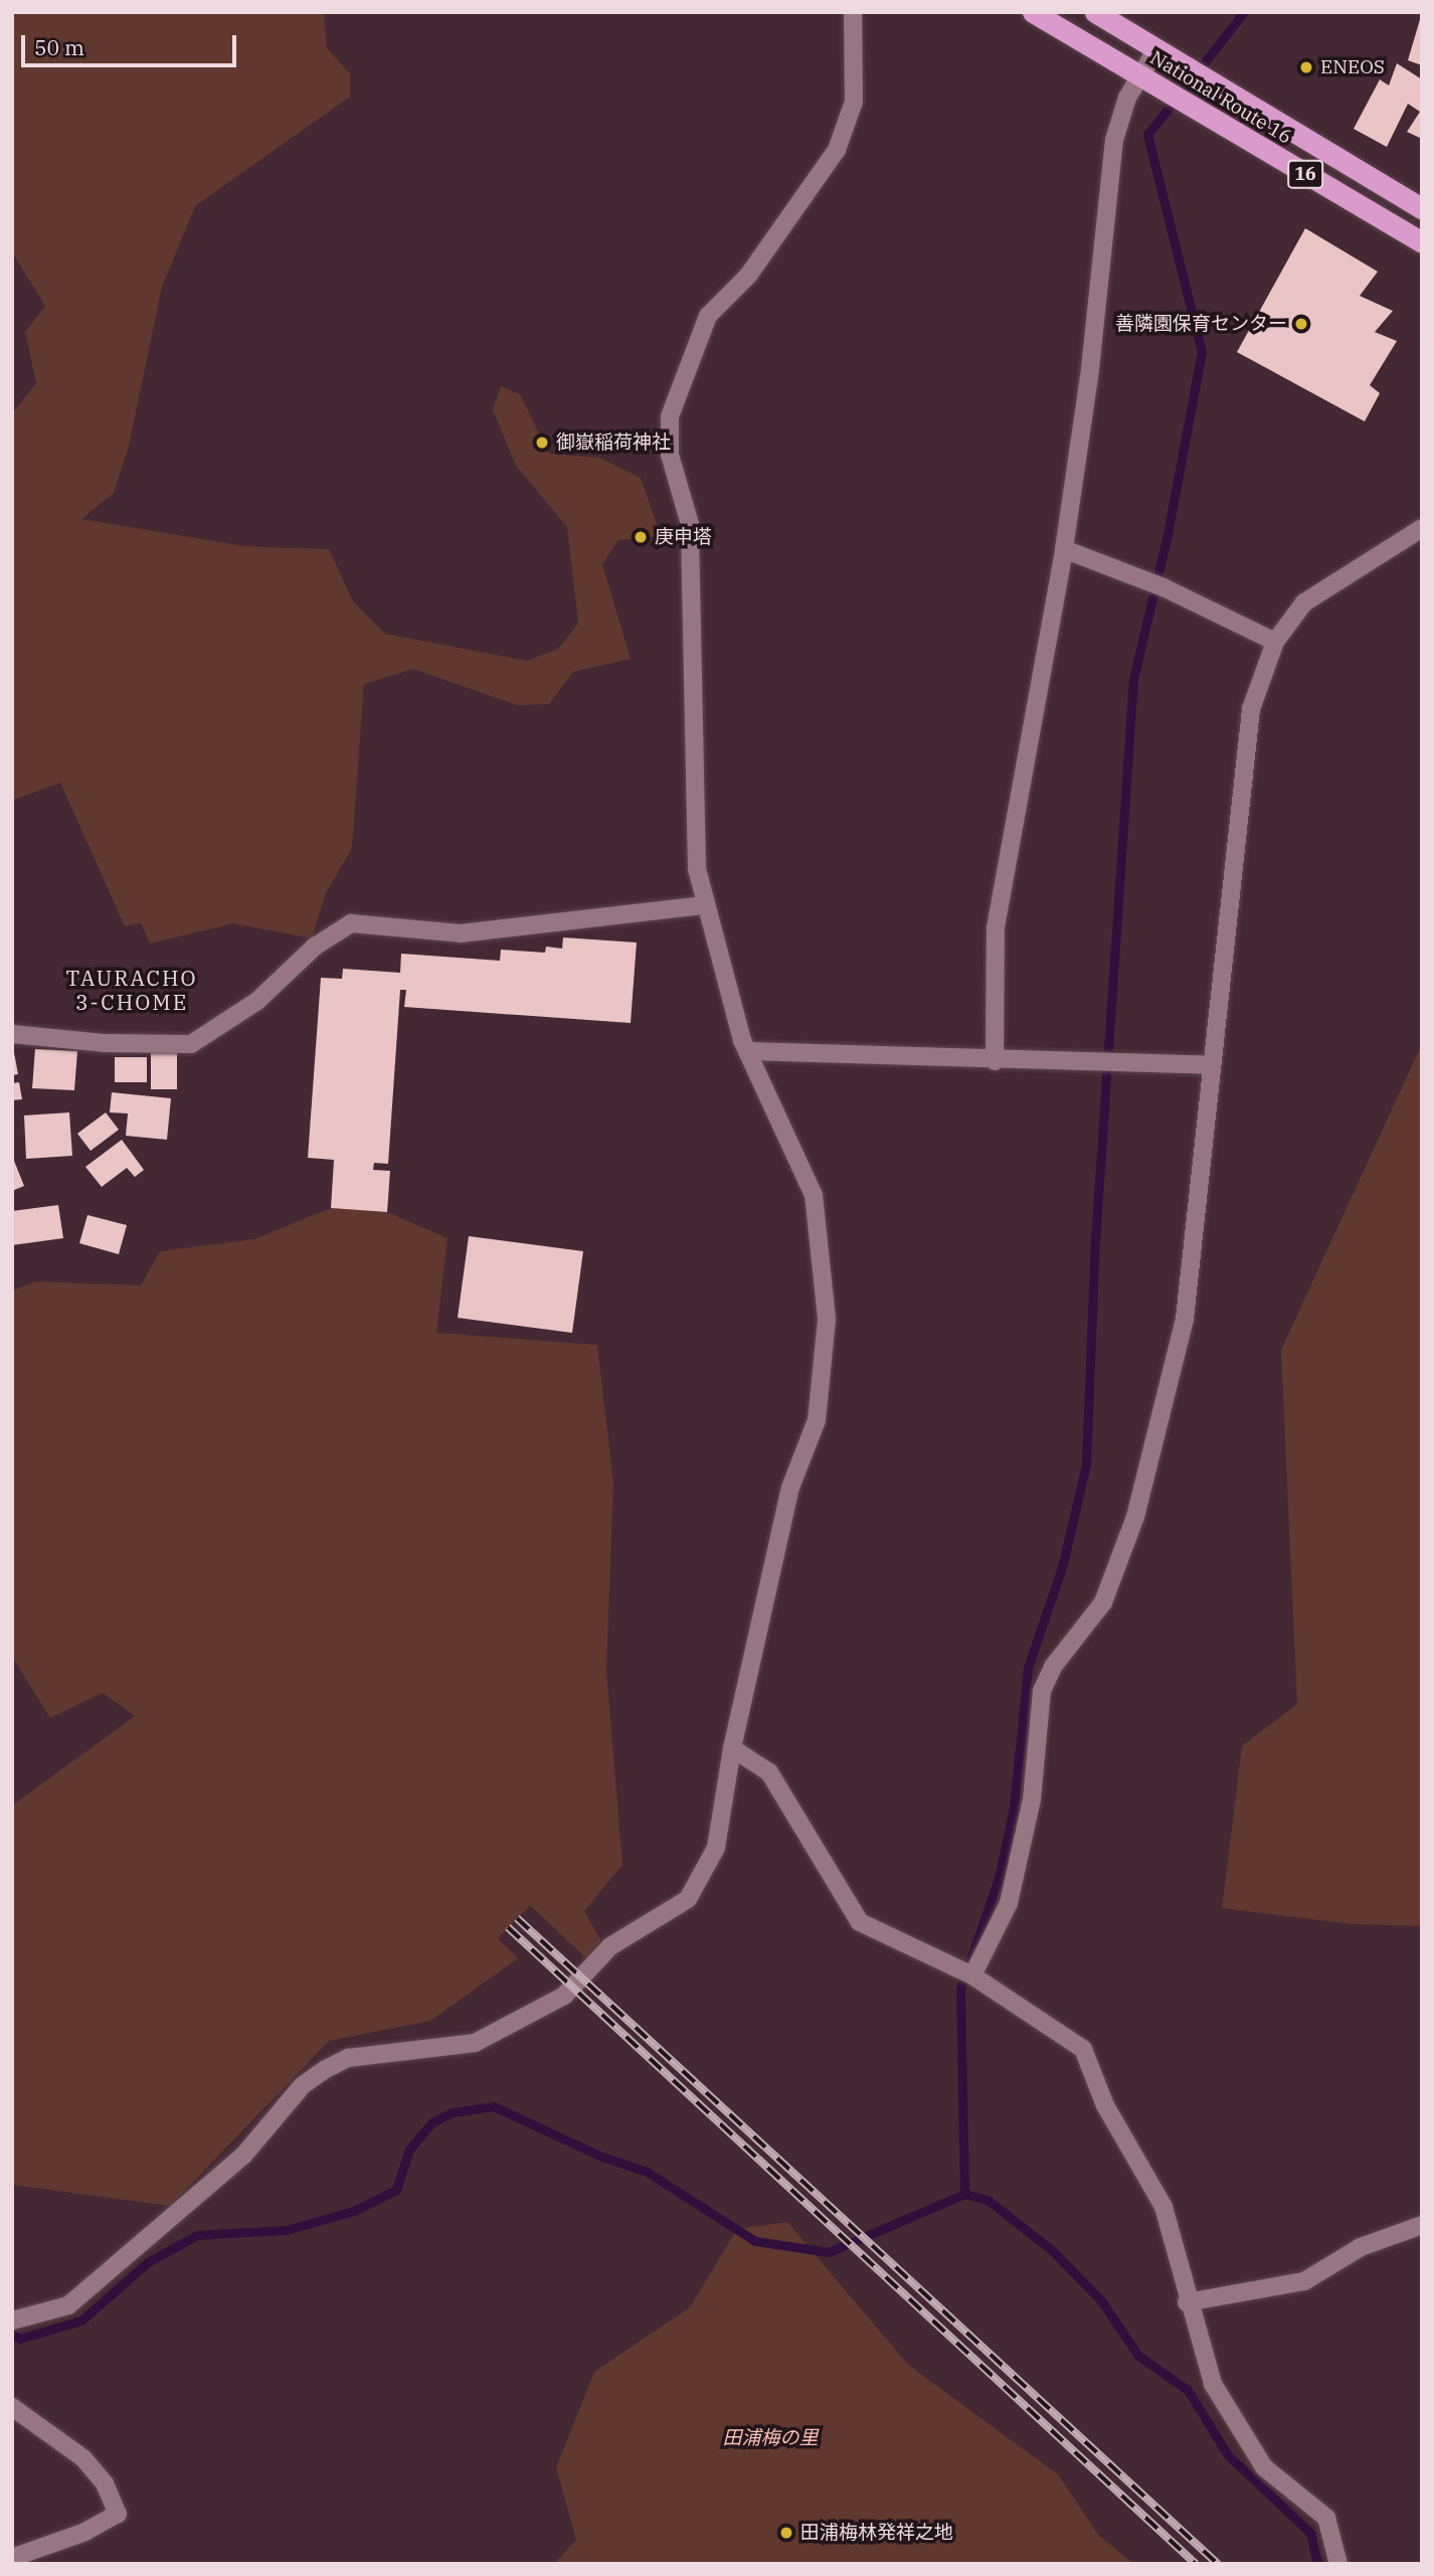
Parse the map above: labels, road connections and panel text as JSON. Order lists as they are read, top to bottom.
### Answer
{
  "streets": {
    "highway": ["National Route 16", "16"]
  },
  "districts": ["TAURACHO 3-CHOME"],
  "parks": ["田浦梅の里"],
  "places": [
    "ENEOS",
    "善隣園保育センター",
    "御嶽稲荷神社",
    "庚申塔",
    "田浦梅林発祥之地"
  ],
  "scale_bar": "50 m"
}
